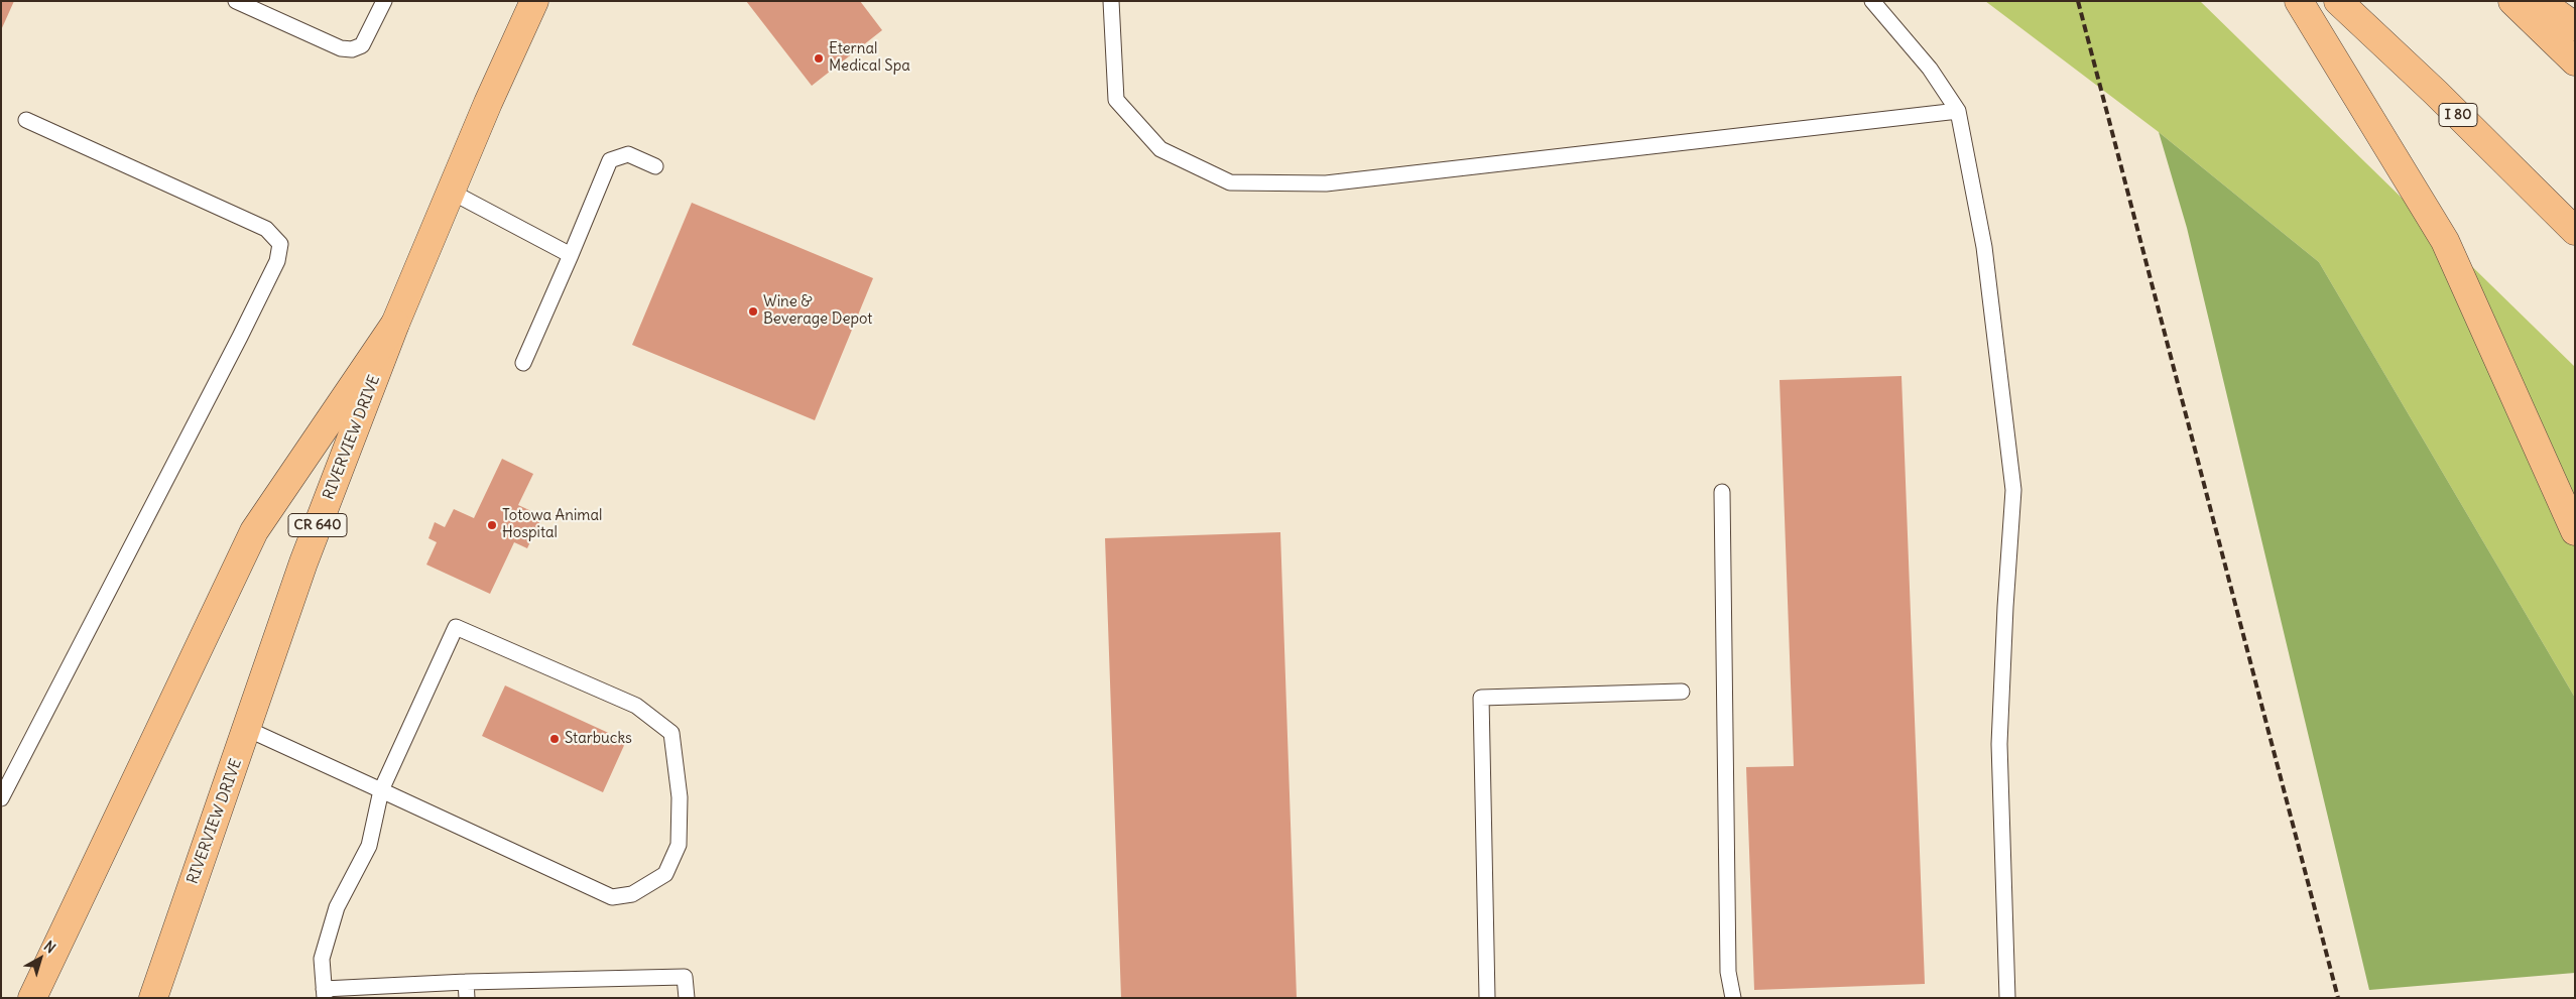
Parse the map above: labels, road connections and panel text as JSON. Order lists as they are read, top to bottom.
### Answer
{
  "streets": {
    "main road": ["I 80", "RIVERVIEW DRIVE", "CR 640"]
  },
  "places": [
    "Eternal Medical Spa",
    "Wine & Beverage Depot",
    "Totowa Animal Hospital",
    "Starbucks"
  ],
  "north": "top right"
}
